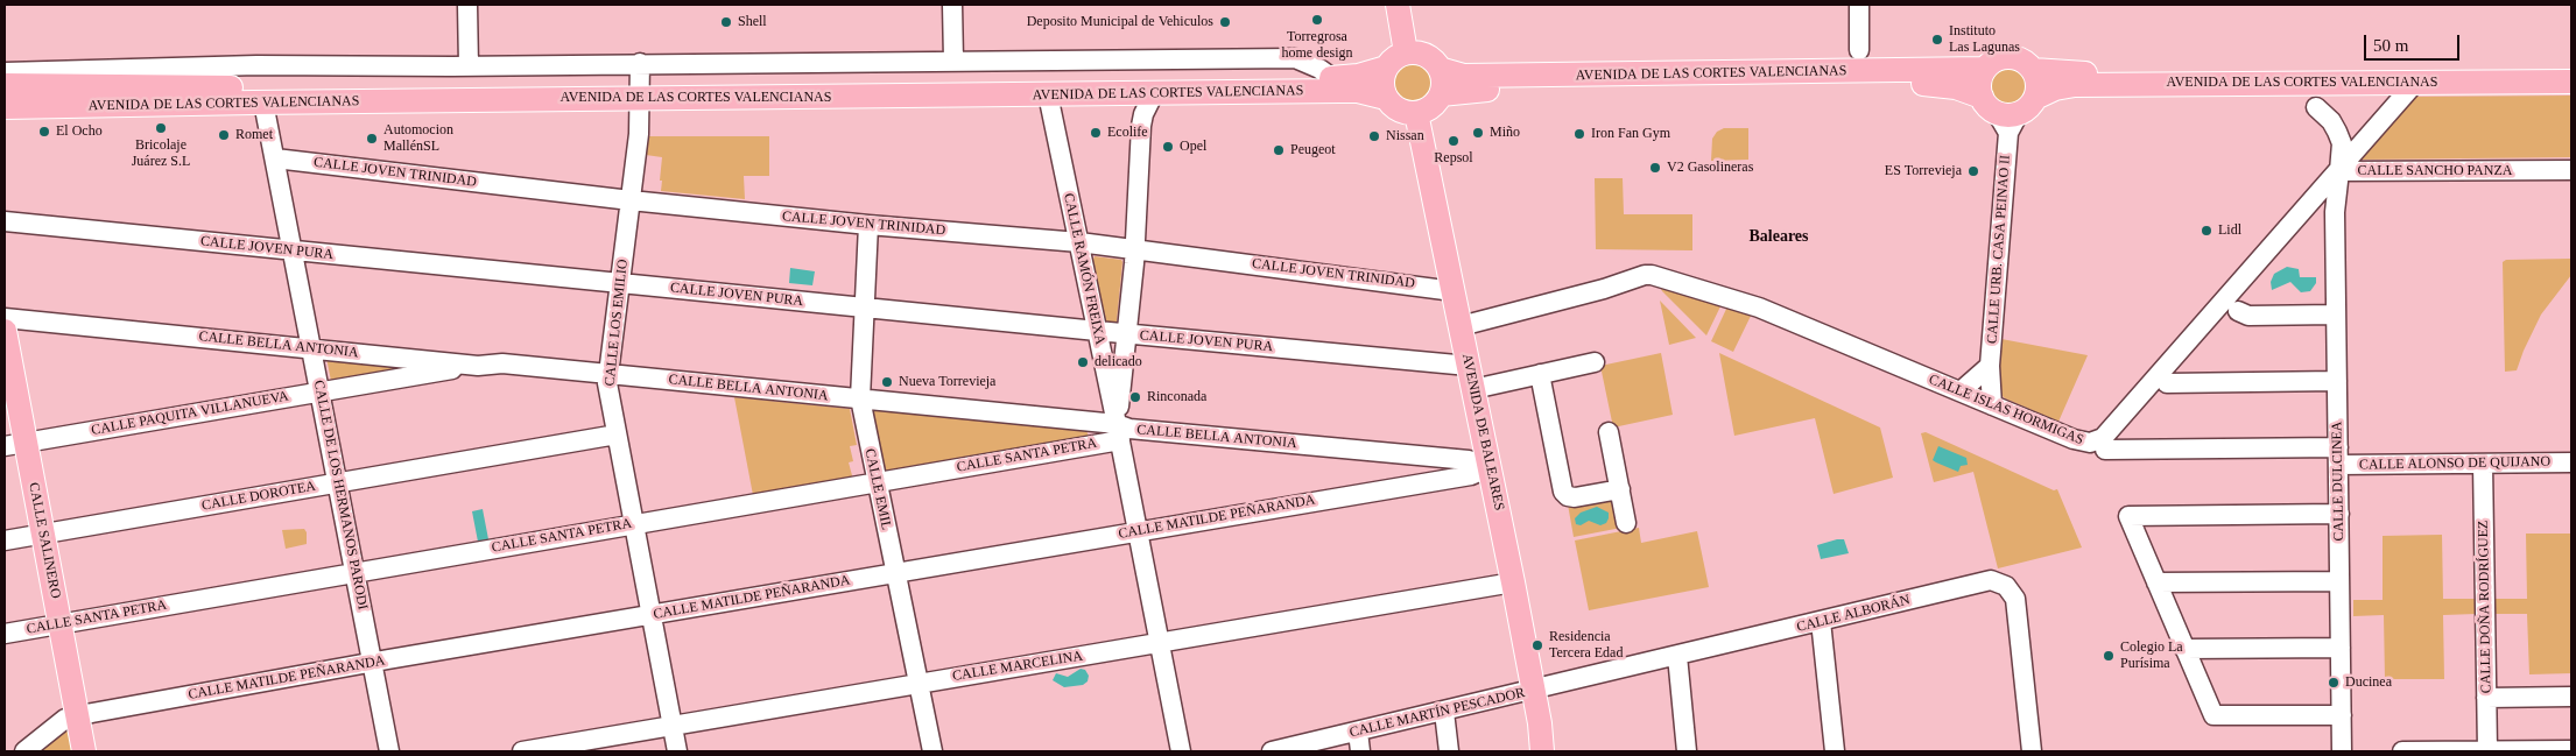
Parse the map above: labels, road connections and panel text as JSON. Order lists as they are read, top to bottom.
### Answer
{
  "streets": {
    "main road": ["AVENIDA DE LAS CORTES VALENCIANAS", "AVENIDA DE BALEARES", "CALLE SALINERO"],
    "street": [
      "CALLE SANCHO PANZA",
      "CALLE JOVEN TRINIDAD",
      "CALLE JOVEN PURA",
      "CALLE URB. CASA PEINAO II",
      "CALLE RAMÓN FREIXA",
      "CALLE LOS EMILIO",
      "CALLE BELLA ANTONIA",
      "CALLE ISLAS HORMIGAS",
      "CALLE PAQUITA VILLANUEVA",
      "CALLE SANTA PETRA",
      "CALLE ALONSO DE QUIJANO",
      "CALLE DULCINEA",
      "CALLE EMIL",
      "CALLE DE LOS HERMANOS PARODI",
      "CALLE DOROTEA",
      "CALLE MATILDE PEÑARANDA",
      "CALLE DOÑA RODRÍGUEZ",
      "CALLE ALBORÁN",
      "CALLE MARCELINA",
      "CALLE MARTÍN PESCADOR"
    ]
  },
  "crossings": [
    ["AVENIDA DE LAS CORTES VALENCIANAS", "CALLE URB. CASA PEINAO II"],
    ["AVENIDA DE LAS CORTES VALENCIANAS", "CALLE RAMÓN FREIXA"],
    ["AVENIDA DE LAS CORTES VALENCIANAS", "CALLE LOS EMILIO"],
    ["AVENIDA DE LAS CORTES VALENCIANAS", "CALLE ISLAS HORMIGAS"],
    ["AVENIDA DE LAS CORTES VALENCIANAS", "AVENIDA DE BALEARES"],
    ["AVENIDA DE LAS CORTES VALENCIANAS", "CALLE DE LOS HERMANOS PARODI"],
    ["CALLE SANCHO PANZA", "CALLE ISLAS HORMIGAS"],
    ["CALLE SANCHO PANZA", "CALLE DULCINEA"],
    ["CALLE JOVEN TRINIDAD", "CALLE RAMÓN FREIXA"],
    ["CALLE JOVEN TRINIDAD", "CALLE LOS EMILIO"],
    ["CALLE JOVEN TRINIDAD", "AVENIDA DE BALEARES"],
    ["CALLE JOVEN TRINIDAD", "CALLE EMIL"],
    ["CALLE JOVEN TRINIDAD", "CALLE DE LOS HERMANOS PARODI"],
    ["CALLE JOVEN PURA", "CALLE RAMÓN FREIXA"],
    ["CALLE JOVEN PURA", "CALLE LOS EMILIO"],
    ["CALLE JOVEN PURA", "AVENIDA DE BALEARES"],
    ["CALLE JOVEN PURA", "CALLE EMIL"],
    ["CALLE JOVEN PURA", "CALLE DE LOS HERMANOS PARODI"],
    ["CALLE URB. CASA PEINAO II", "CALLE ISLAS HORMIGAS"],
    ["CALLE RAMÓN FREIXA", "CALLE BELLA ANTONIA"],
    ["CALLE RAMÓN FREIXA", "CALLE SANTA PETRA"],
    ["CALLE RAMÓN FREIXA", "CALLE MATILDE PEÑARANDA"],
    ["CALLE RAMÓN FREIXA", "CALLE MARCELINA"],
    ["CALLE LOS EMILIO", "CALLE BELLA ANTONIA"],
    ["CALLE LOS EMILIO", "CALLE SANTA PETRA"],
    ["CALLE LOS EMILIO", "CALLE DOROTEA"],
    ["CALLE LOS EMILIO", "CALLE MATILDE PEÑARANDA"],
    ["CALLE LOS EMILIO", "CALLE MARCELINA"],
    ["CALLE BELLA ANTONIA", "CALLE PAQUITA VILLANUEVA"],
    ["CALLE BELLA ANTONIA", "AVENIDA DE BALEARES"],
    ["CALLE BELLA ANTONIA", "CALLE SANTA PETRA"],
    ["CALLE BELLA ANTONIA", "CALLE EMIL"],
    ["CALLE BELLA ANTONIA", "CALLE DE LOS HERMANOS PARODI"],
    ["CALLE BELLA ANTONIA", "CALLE MATILDE PEÑARANDA"],
    ["CALLE ISLAS HORMIGAS", "AVENIDA DE BALEARES"],
    ["CALLE PAQUITA VILLANUEVA", "CALLE DE LOS HERMANOS PARODI"],
    ["CALLE PAQUITA VILLANUEVA", "CALLE SALINERO"],
    ["AVENIDA DE BALEARES", "CALLE MATILDE PEÑARANDA"],
    ["AVENIDA DE BALEARES", "CALLE ALBORÁN"],
    ["AVENIDA DE BALEARES", "CALLE MARCELINA"],
    ["AVENIDA DE BALEARES", "CALLE MARTÍN PESCADOR"],
    ["CALLE SANTA PETRA", "CALLE EMIL"],
    ["CALLE SANTA PETRA", "CALLE DE LOS HERMANOS PARODI"],
    ["CALLE SANTA PETRA", "CALLE SALINERO"],
    ["CALLE ALONSO DE QUIJANO", "CALLE DULCINEA"],
    ["CALLE ALONSO DE QUIJANO", "CALLE DOÑA RODRÍGUEZ"],
    ["CALLE EMIL", "CALLE MATILDE PEÑARANDA"],
    ["CALLE EMIL", "CALLE MARCELINA"],
    ["CALLE DE LOS HERMANOS PARODI", "CALLE DOROTEA"],
    ["CALLE DE LOS HERMANOS PARODI", "CALLE MATILDE PEÑARANDA"],
    ["CALLE DOROTEA", "CALLE SALINERO"],
    ["CALLE MATILDE PEÑARANDA", "CALLE SALINERO"],
    ["CALLE ALBORÁN", "CALLE MARTÍN PESCADOR"]
  ],
  "districts": ["Baleares"],
  "places": [
    "Torregrosa home design",
    "Shell",
    "Deposito Municipal de Vehiculos",
    "Instituto Las Lagunas",
    "Bricolaje Juárez S.L",
    "El Ocho",
    "Ecolife",
    "Miño",
    "Iron Fan Gym",
    "Romet",
    "Nissan",
    "Automocion MallénSL",
    "Repsol",
    "Opel",
    "Peugeot",
    "V2 Gasolineras",
    "ES Torrevieja",
    "Lidl",
    "delicado",
    "Nueva Torrevieja",
    "Rinconada",
    "Residencia Tercera Edad",
    "Colegio La Purísima",
    "Ducinea"
  ],
  "scale_bar": "50 m"
}
